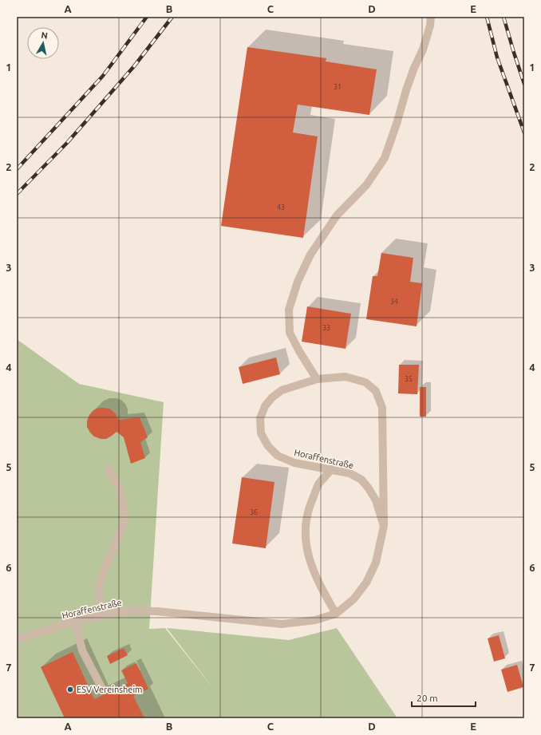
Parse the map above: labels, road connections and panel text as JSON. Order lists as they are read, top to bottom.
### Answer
{
  "streets": {
    "street": ["Horaffenstraße"]
  },
  "places": ["ESV Vereinsheim"],
  "house_numbers": [
    "31",
    "43",
    "34",
    "33",
    "35",
    "36"
  ],
  "scale_bar": "20 m",
  "north": "top",
  "grid": {
    "columns": [
      "A",
      "B",
      "C",
      "D",
      "E"
    ],
    "rows": [
      "1",
      "2",
      "3",
      "4",
      "5",
      "6",
      "7"
    ]
  }
}
